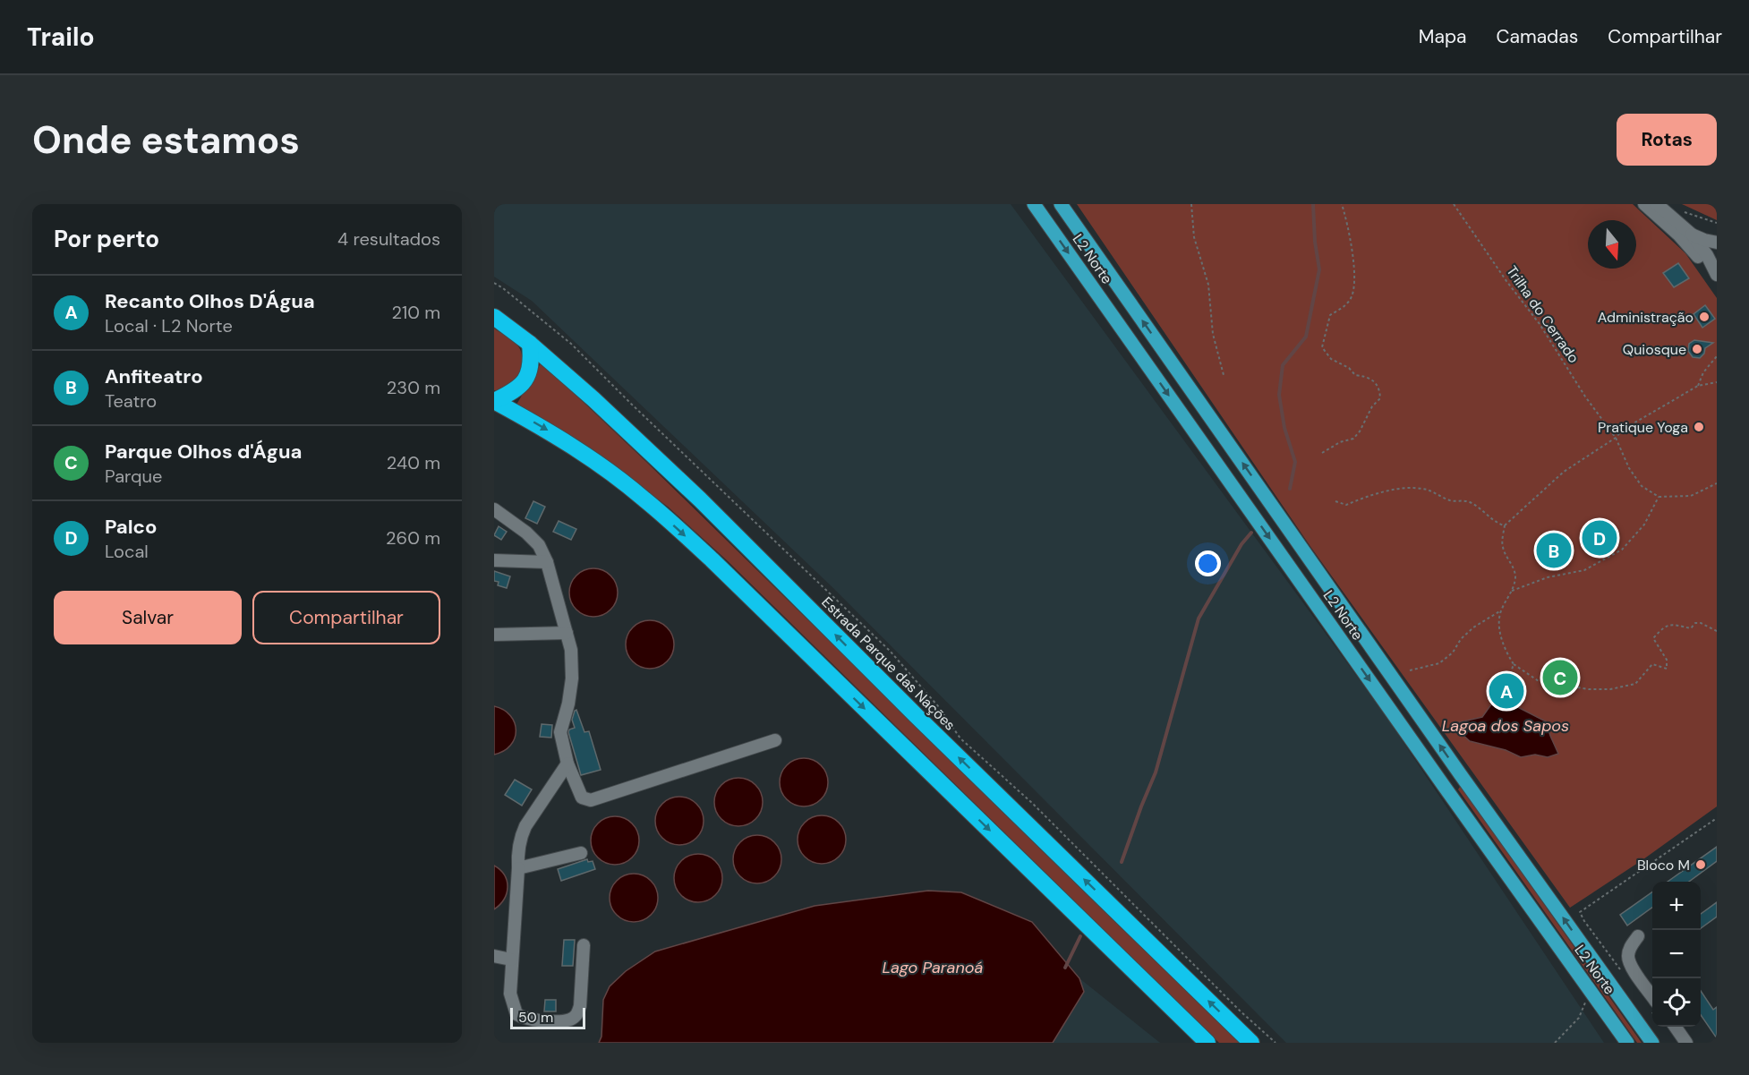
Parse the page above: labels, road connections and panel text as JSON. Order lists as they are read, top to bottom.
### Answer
{
  "streets": {
    "highway": ["Estrada Parque das Nações"],
    "main road": ["L2 Norte"],
    "path": ["Trilha do Cerrado"]
  },
  "water": ["Lagoa dos Sapos", "Lago Paranoá"],
  "places": [
    "Administração",
    "Quiosque",
    "Pratique Yoga",
    "Bloco M"
  ],
  "scale_bar": "50 m",
  "north": "bottom",
  "page": {
    "header": "Trailo",
    "nav": ["Mapa", "Camadas", "Compartilhar"],
    "buttons": [
      "Rotas",
      ["Salvar", "Compartilhar"]
    ],
    "title": "Onde estamos",
    "heading": ["Por perto", "4 resultados"],
    "list": [
      {
        "mark": "A",
        "name": "Recanto Olhos D'Água",
        "note": "Local · L2 Norte",
        "value": "210 m"
      },
      {
        "mark": "B",
        "name": "Anfiteatro",
        "note": "Teatro",
        "value": "230 m"
      },
      {
        "mark": "C",
        "name": "Parque Olhos d'Água",
        "note": "Parque",
        "value": "240 m"
      },
      {
        "mark": "D",
        "name": "Palco",
        "note": "Local",
        "value": "260 m"
      }
    ],
    "pins": [
      "D",
      "B",
      "C",
      "A"
    ],
    "map_buttons": ["+", "−"],
    "scale": "50 m"
  }
}
